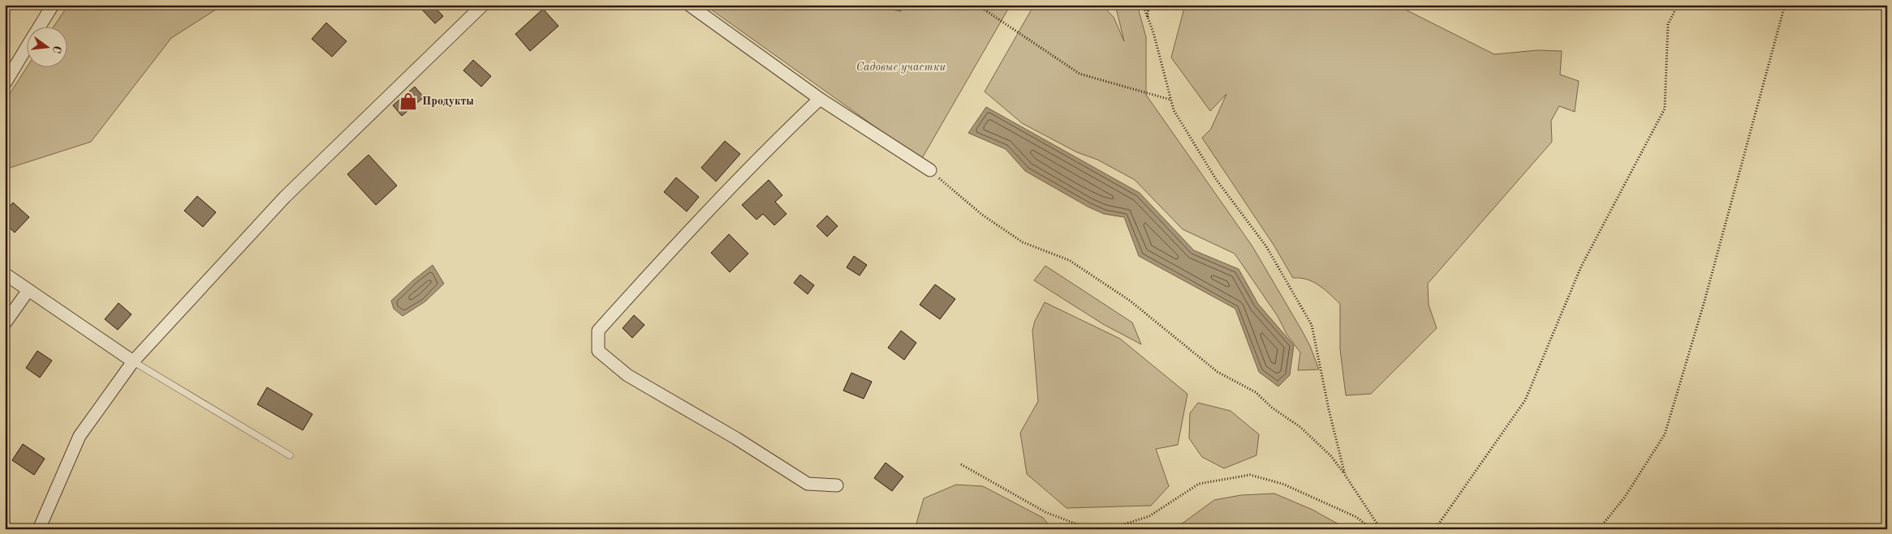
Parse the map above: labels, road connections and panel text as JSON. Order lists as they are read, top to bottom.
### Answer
{
  "parks": ["Садовые участки"],
  "places": {
    "shop": ["Продукты"]
  },
  "north": "right"
}
